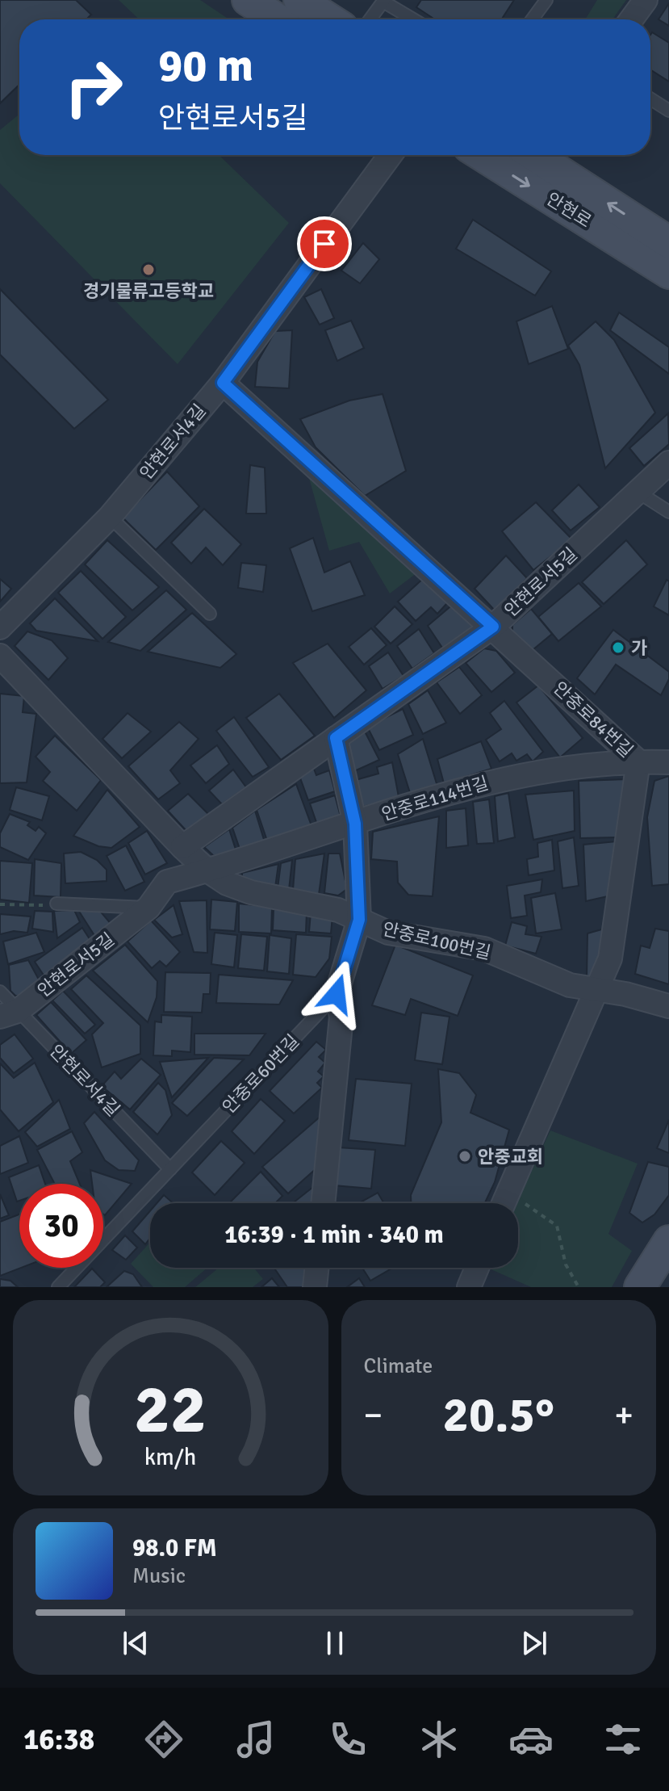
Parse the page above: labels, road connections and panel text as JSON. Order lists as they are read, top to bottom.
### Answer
{
  "streets": {
    "main road": ["안현로"],
    "street": [
      "안현로서4길",
      "안현로서5길",
      "안중로84번길",
      "안중로114번길",
      "안중로100번길",
      "안중로60번길"
    ]
  },
  "crossings": [
    ["안현로서4길", "안현로서5길"],
    ["안현로서4길", "안중로84번길"],
    ["안현로서4길", "안중로60번길"],
    ["안현로서5길", "안중로84번길"],
    ["안현로서5길", "안중로114번길"],
    ["안현로서5길", "안중로100번길"],
    ["안현로서5길", "안중로60번길"],
    ["안중로84번길", "안중로114번길"],
    ["안중로84번길", "안중로100번길"],
    ["안중로114번길", "안중로100번길"],
    ["안중로114번길", "안중로60번길"],
    ["안중로100번길", "안중로60번길"]
  ],
  "places": ["경기물류고등학교", "가", "안중교회"],
  "page": {
    "turn": ["90 m", "안현로서5길"],
    "limit": "30",
    "trip": "16:39 · 1 min · 340 m",
    "tile": "Climate",
    "heat": ["−", "20.5°", "+"],
    "song": ["98.0 FM", "Music"],
    "tabs": "16:38",
    "gauge": ["22", "km/h"]
  }
}
